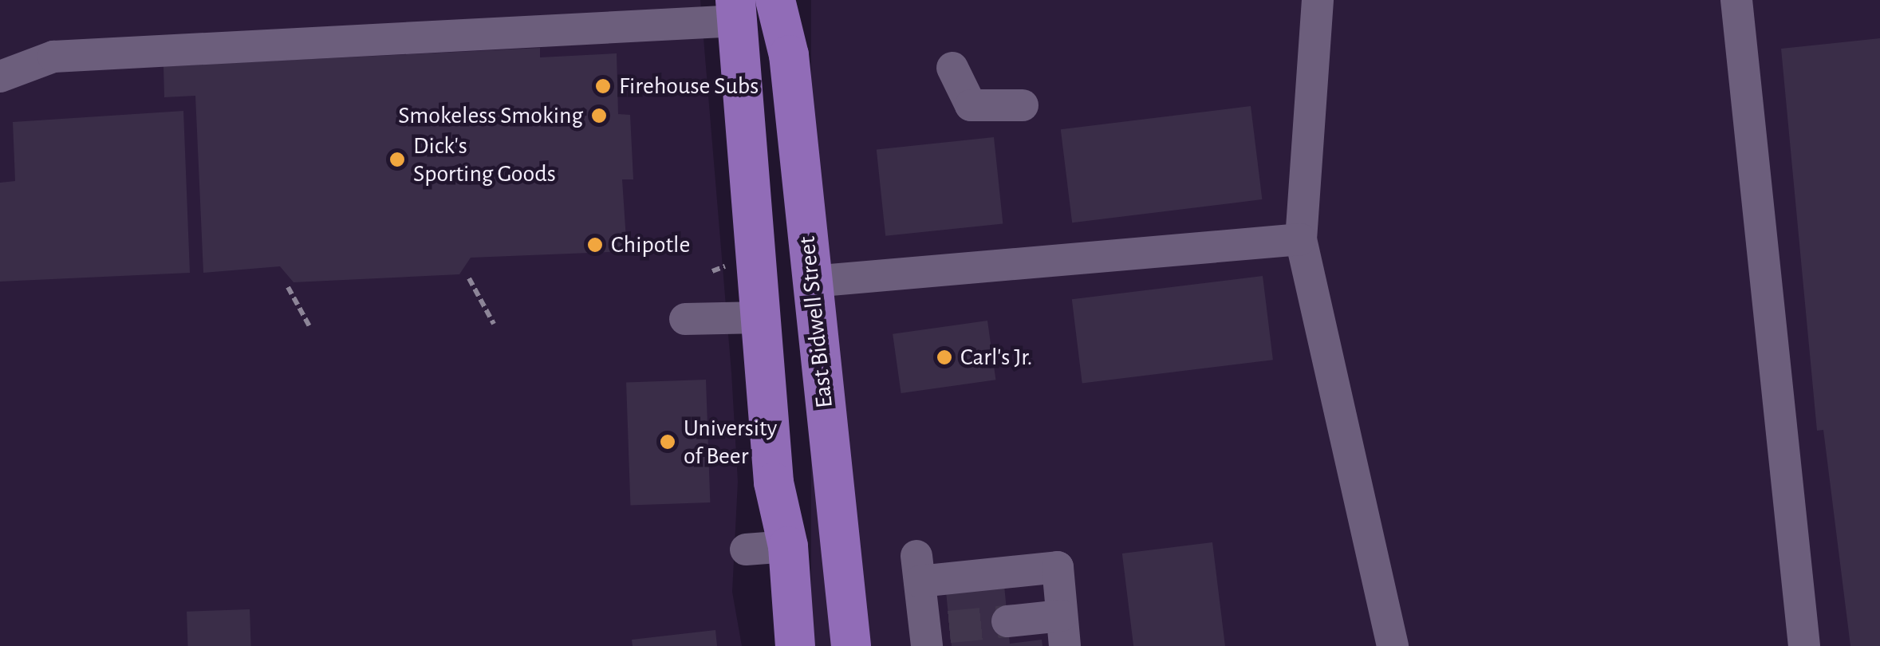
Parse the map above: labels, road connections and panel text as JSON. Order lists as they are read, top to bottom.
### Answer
{
  "streets": {
    "main road": ["East Bidwell Street"]
  },
  "places": [
    "Firehouse Subs",
    "Smokeless Smoking",
    "Dick's Sporting Goods",
    "Chipotle",
    "Carl's Jr.",
    "University of Beer"
  ]
}
